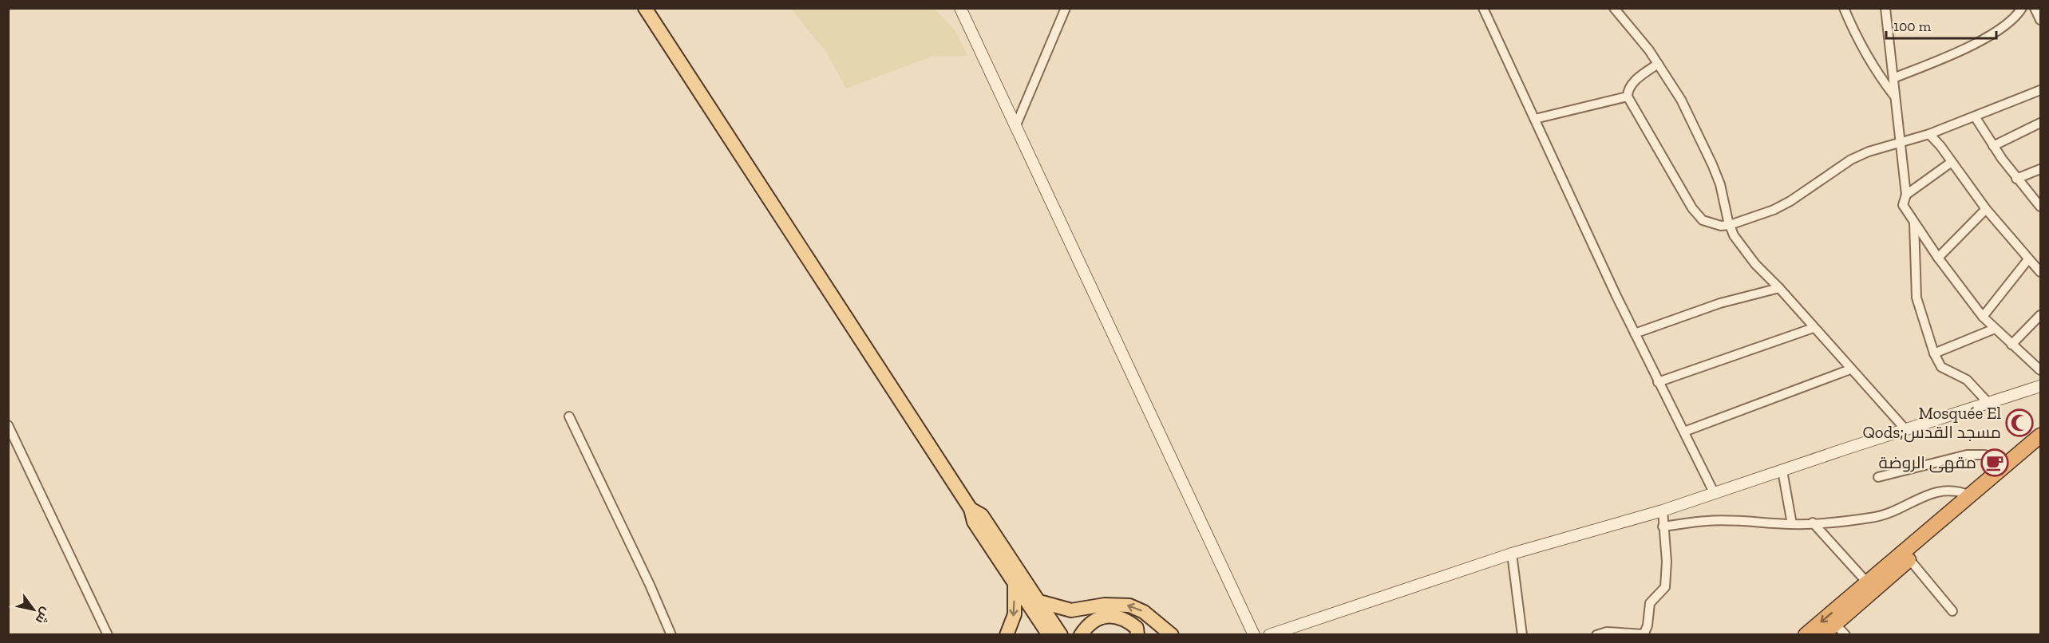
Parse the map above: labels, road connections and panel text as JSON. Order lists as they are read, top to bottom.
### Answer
{
  "places": {
    "mosque": ["Mosquée El Qods;مسجد القدس"],
    "cafe": ["مقهى الروضة"]
  },
  "scale_bar": "100 m",
  "north": "bottom right"
}
